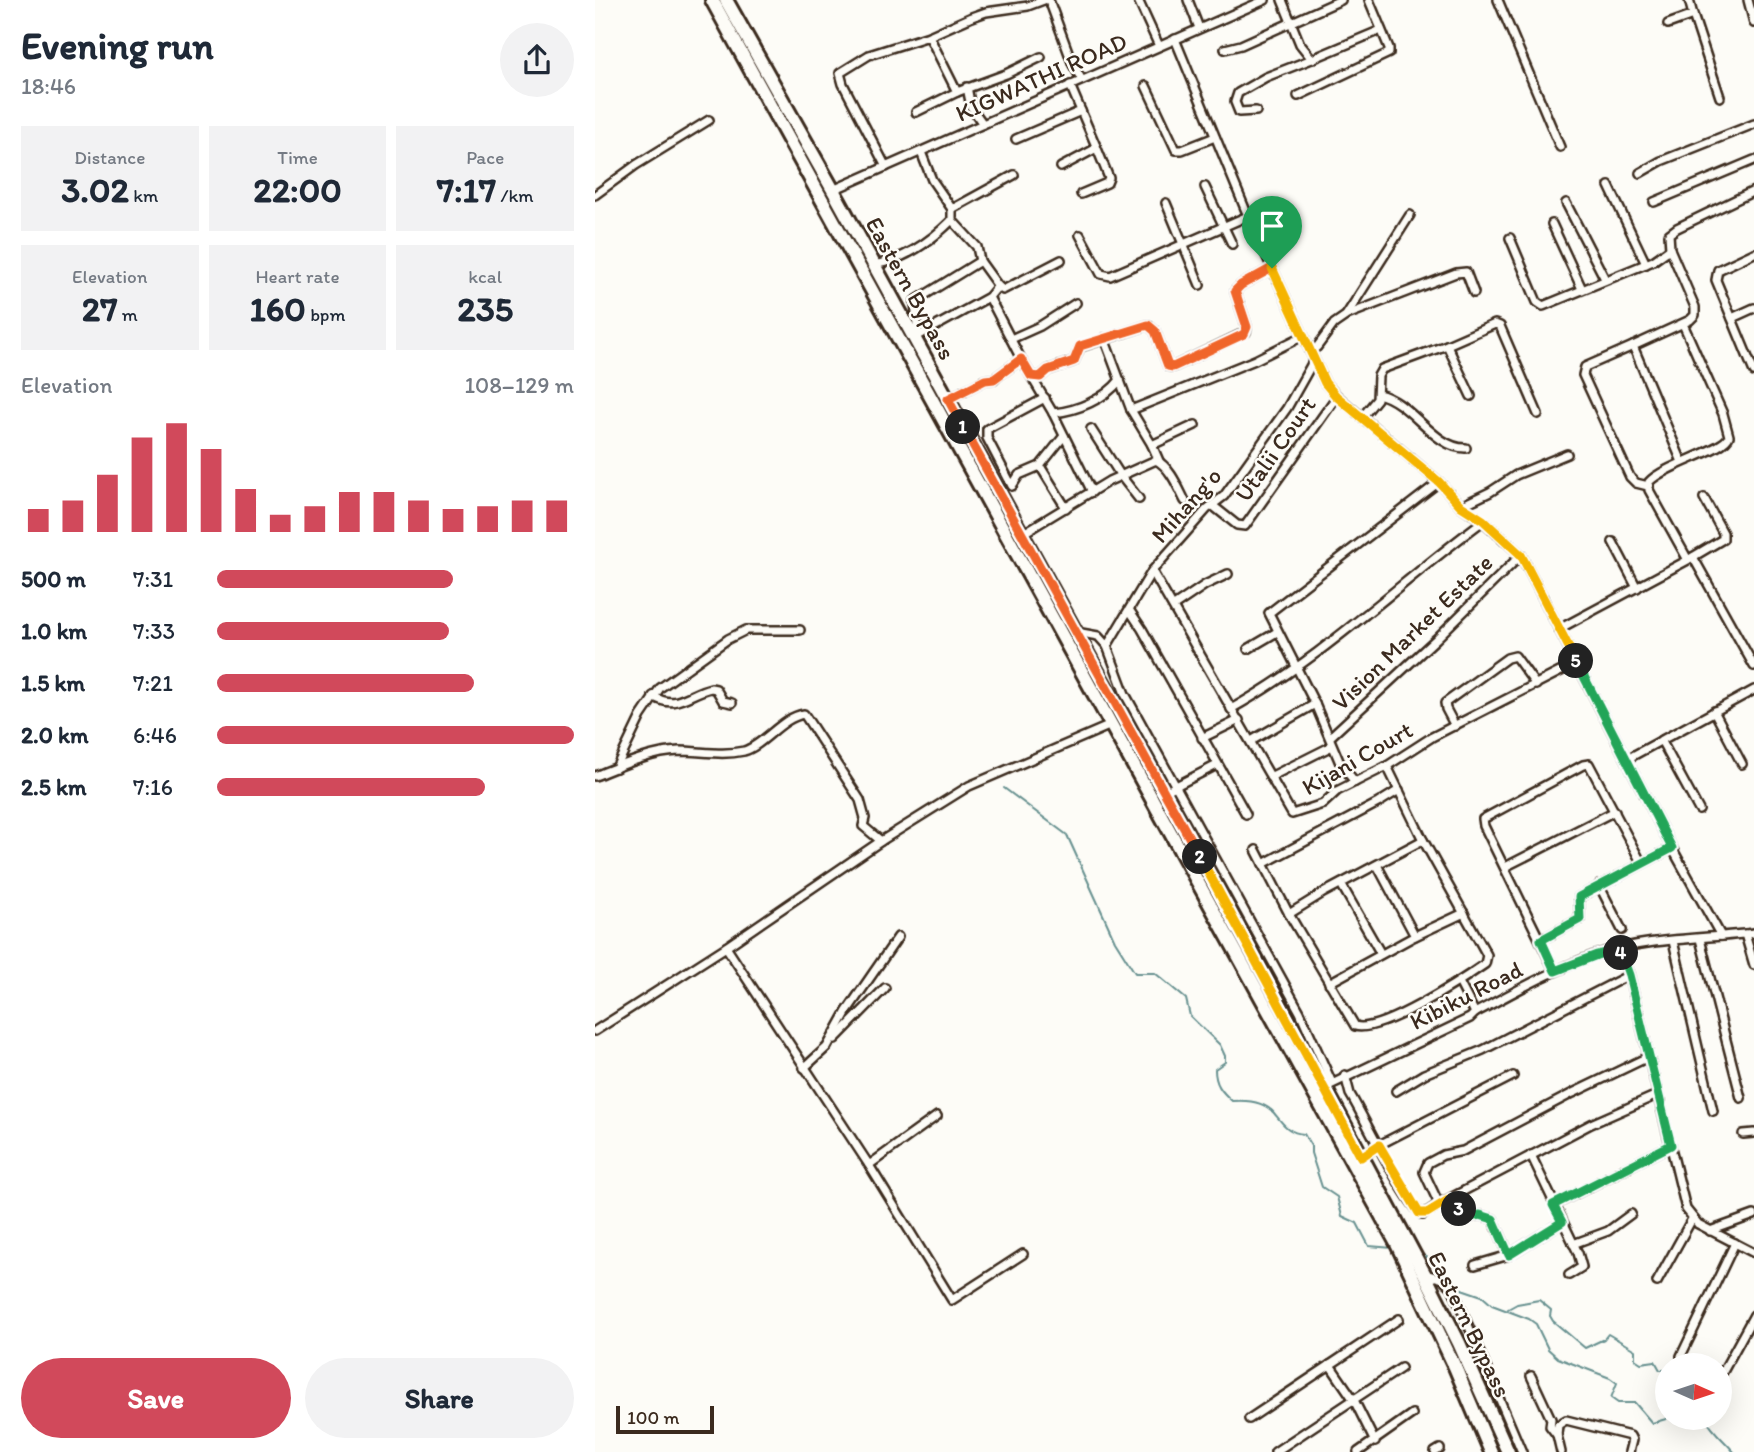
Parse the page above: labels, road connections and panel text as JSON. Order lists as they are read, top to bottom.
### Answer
{
  "streets": {
    "main road": ["Eastern Bypass"],
    "street": [
      "KIGWATHI ROAD",
      "Utalii Court",
      "Mihang'o",
      "Vision Market Estate",
      "Kijani Court",
      "Kibiku Road"
    ]
  },
  "crossings": [
    ["KIGWATHI ROAD", "Eastern Bypass"],
    ["Eastern Bypass", "Mihang'o"],
    ["Eastern Bypass", "Kibiku Road"],
    ["Utalii Court", "Mihang'o"],
    ["Mihang'o", "Kijani Court"]
  ],
  "scale_bar": "100 m",
  "north": "right",
  "page": {
    "heading": ["Evening run", "18:46"],
    "stats": [
      ["Distance", "3.02 km"],
      ["Time", "22:00"],
      ["Pace", "7:17 /km"],
      ["Elevation", "27 m"],
      ["Heart rate", "160 bpm"],
      ["kcal", "235"]
    ],
    "chart": ["Elevation", "108–129 m"],
    "pins": [
      "1",
      "5",
      "2",
      "4",
      "3"
    ],
    "list": [
      {
        "name": "500 m",
        "note": "7:31"
      },
      {
        "name": "1.0 km",
        "note": "7:33"
      },
      {
        "name": "1.5 km",
        "note": "7:21"
      },
      {
        "name": "2.0 km",
        "note": "6:46"
      },
      {
        "name": "2.5 km",
        "note": "7:16"
      }
    ],
    "buttons": ["Save", "Share"],
    "scale": "100 m"
  }
}
